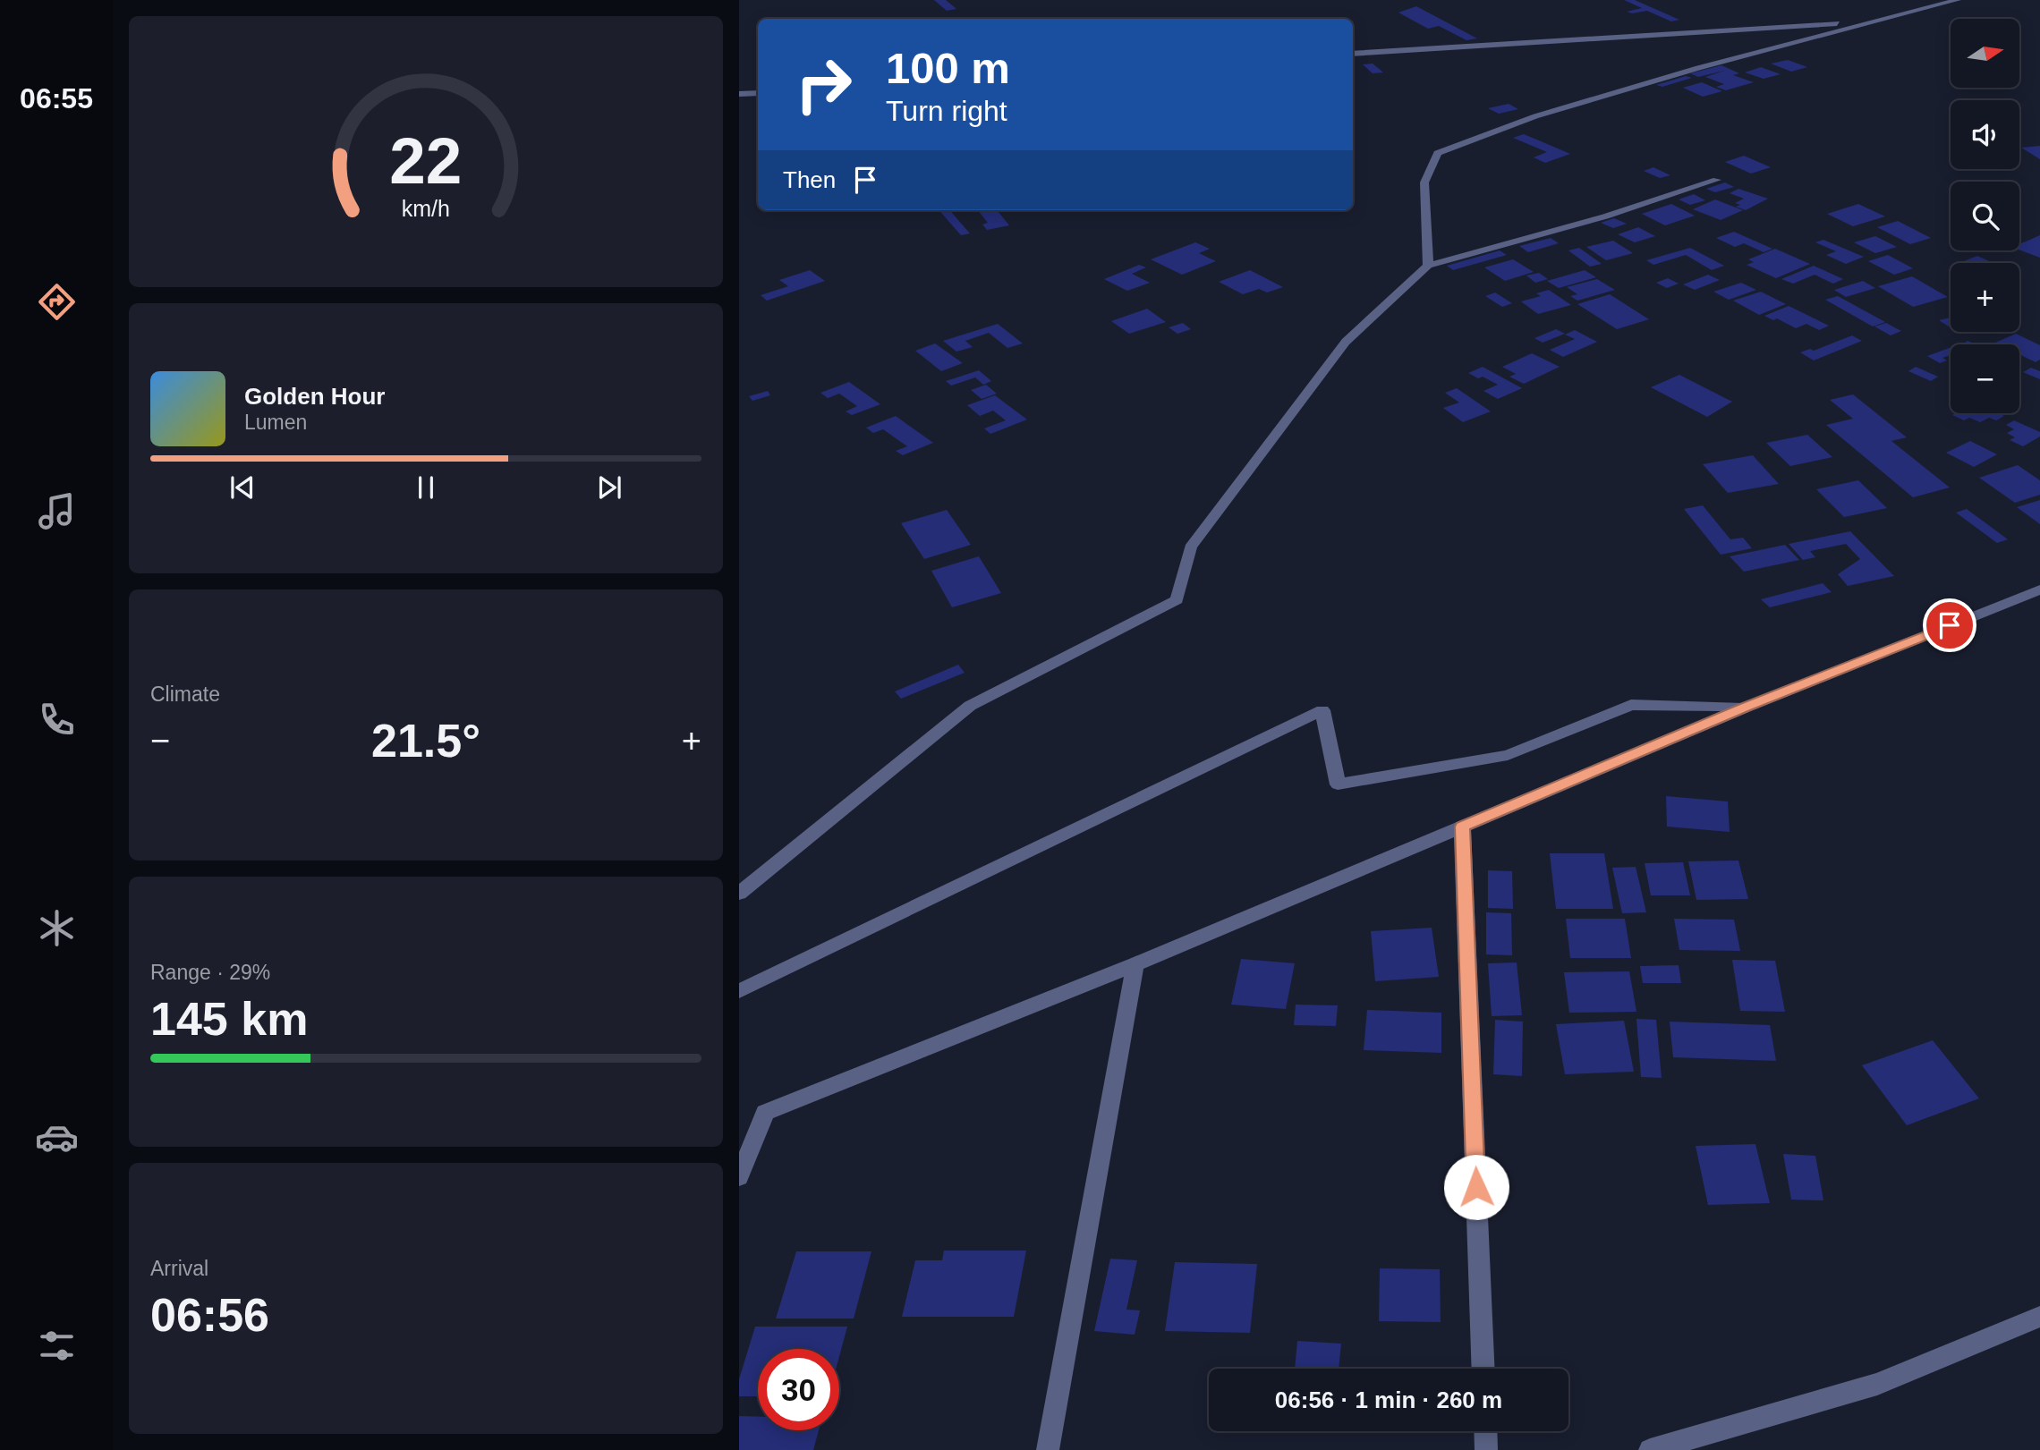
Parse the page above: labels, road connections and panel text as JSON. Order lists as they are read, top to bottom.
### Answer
{
  "north": "right",
  "page": {
    "tabs": "06:55",
    "map_buttons": ["+", "−"],
    "turn": ["100 m", "Turn right"],
    "then": "Then",
    "song": ["Golden Hour", "Lumen"],
    "tile": [
      "Climate",
      ["Range · 29%", "145 km"],
      ["Arrival", "06:56"]
    ],
    "heat": ["−", "21.5°", "+"],
    "limit": "30",
    "trip": "06:56 · 1 min · 260 m",
    "gauge": ["22", "km/h"]
  }
}
